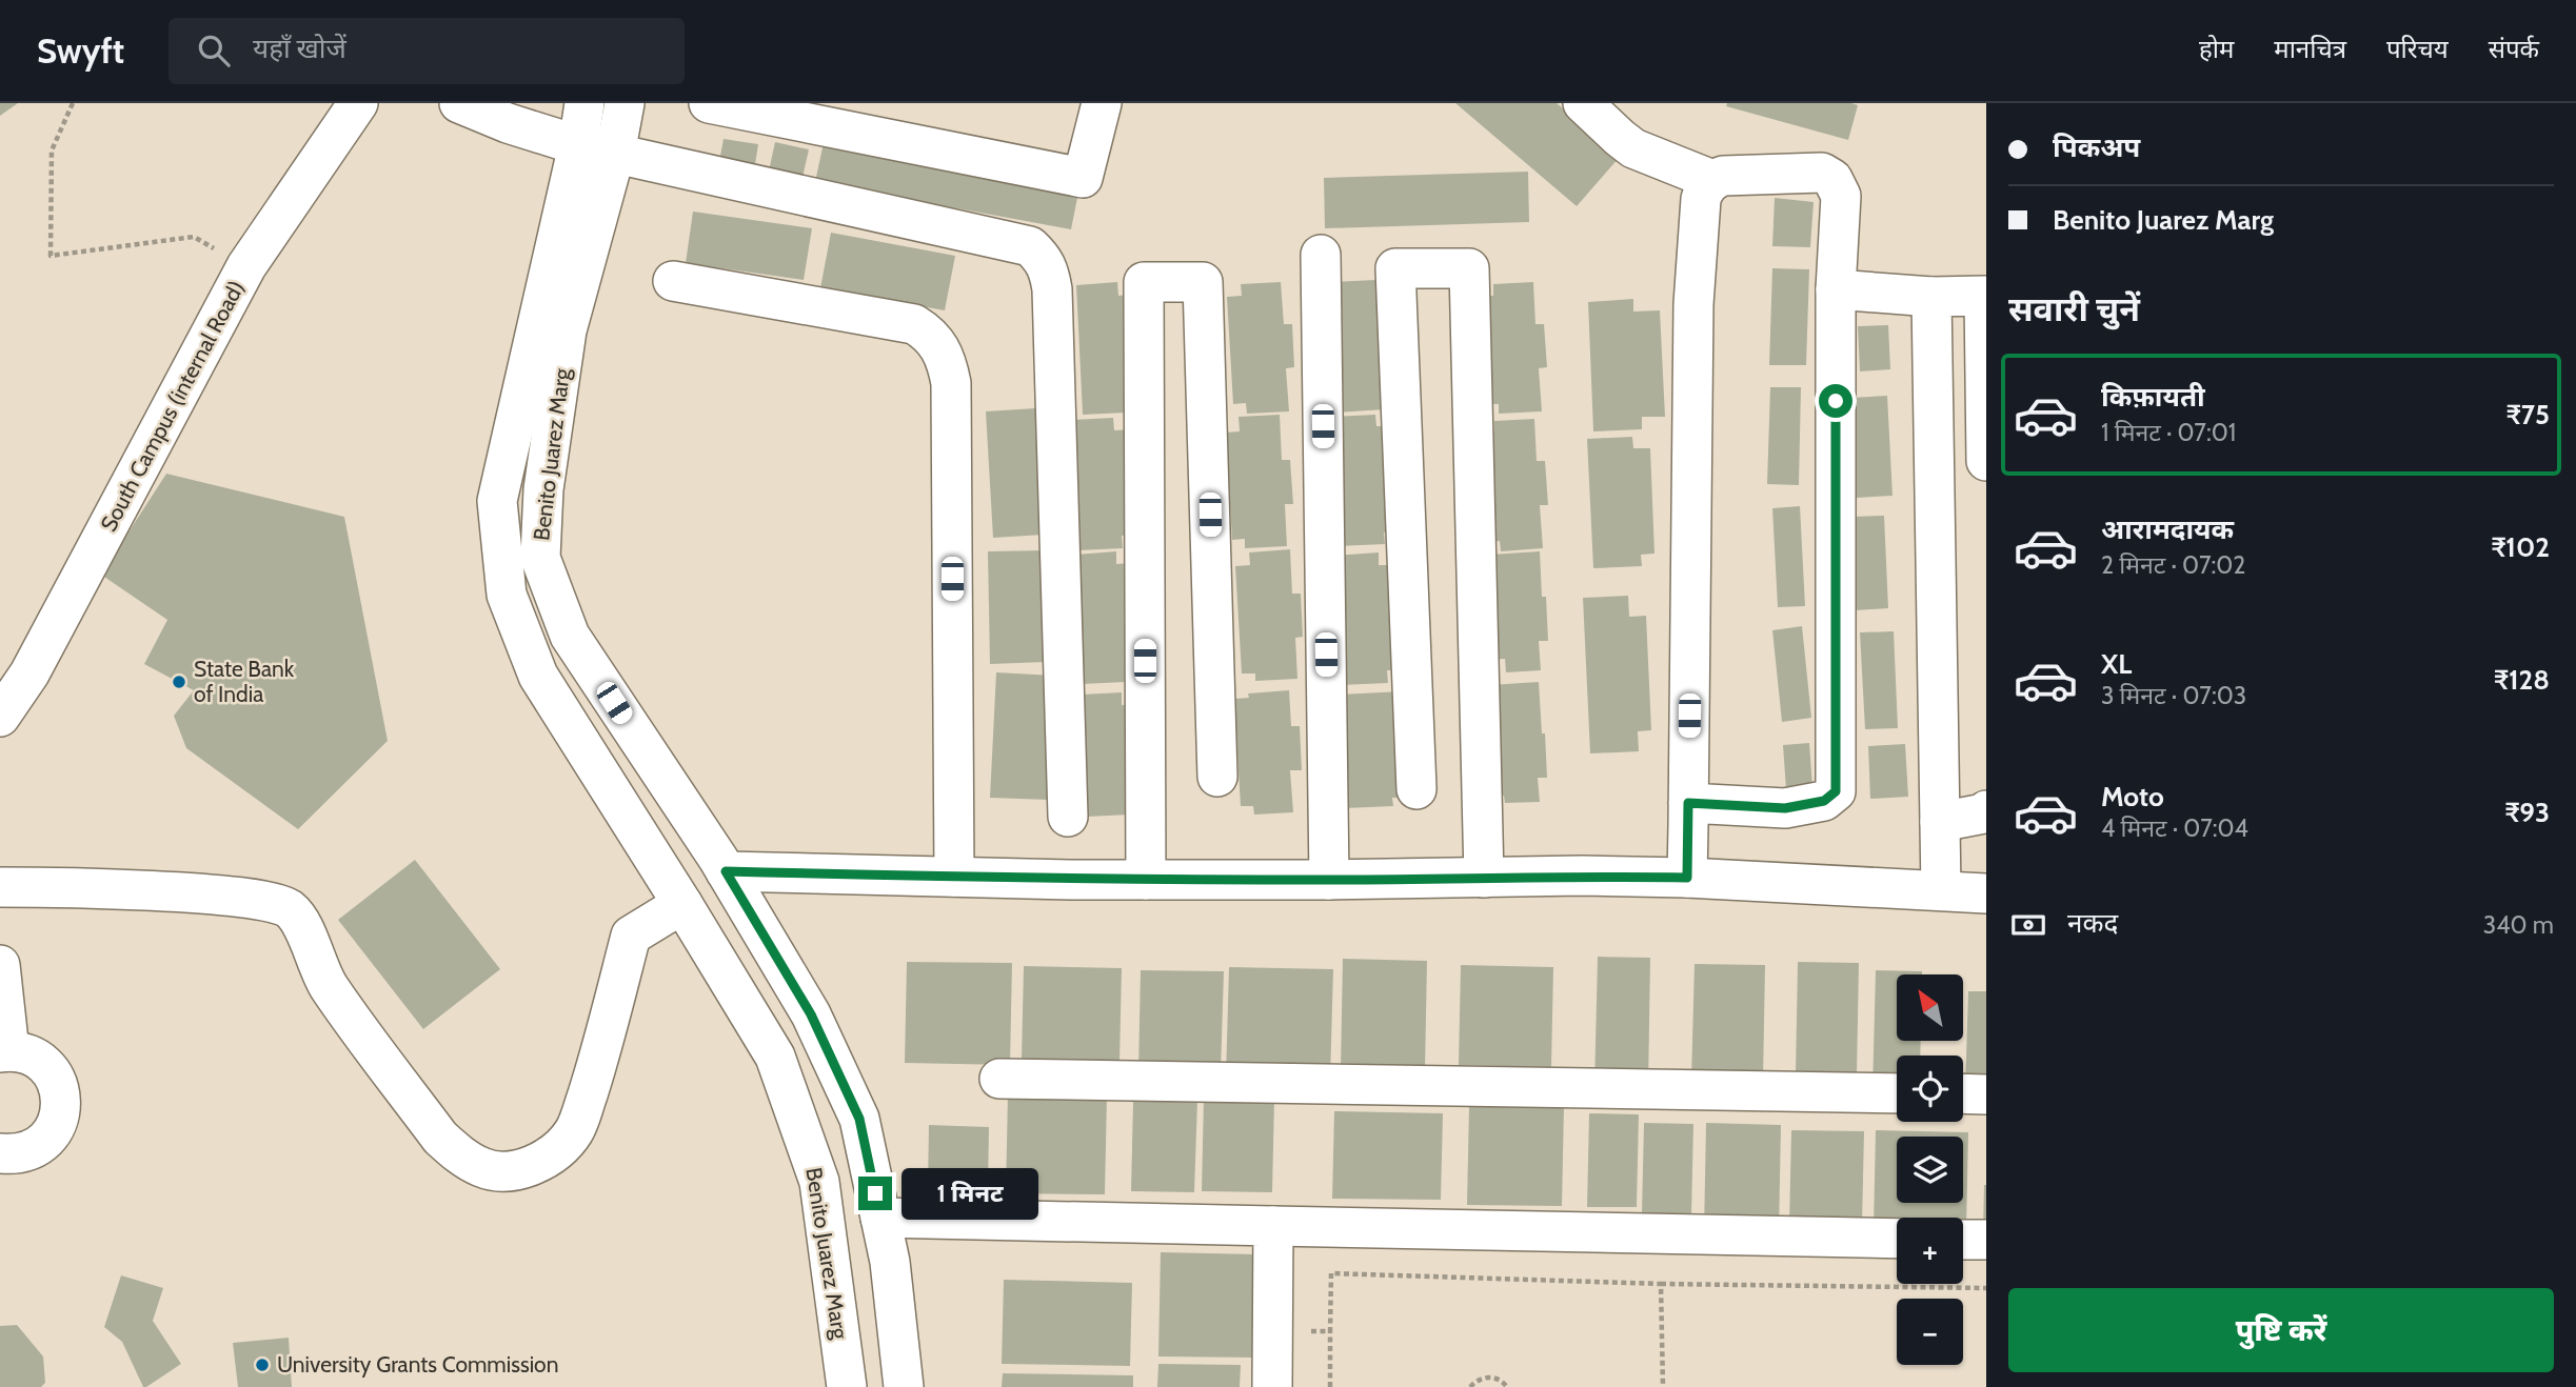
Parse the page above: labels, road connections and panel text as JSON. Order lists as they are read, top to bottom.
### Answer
{
  "streets": {
    "street": ["South Campus (internal Road)", "Benito Juarez Marg"]
  },
  "places": ["State Bank of India", "University Grants Commission"],
  "north": "top left",
  "page": {
    "header": "Swyft",
    "search": "यहाँ खोजें",
    "nav": [
      "होम",
      "मानचित्र",
      "परिचय",
      "संपर्क"
    ],
    "banner": ["पिकअप", "Benito Juarez Marg"],
    "heading": "सवारी चुनें",
    "list": [
      {
        "name": "किफ़ायती",
        "note": "1 मिनट · 07:01",
        "value": "₹75"
      },
      {
        "name": "आरामदायक",
        "note": "2 मिनट · 07:02",
        "value": "₹102"
      },
      {
        "name": "XL",
        "note": "3 मिनट · 07:03",
        "value": "₹128"
      },
      {
        "name": "Moto",
        "note": "4 मिनट · 07:04",
        "value": "₹93"
      }
    ],
    "pay": ["नकद", "340 m"],
    "map_buttons": ["+", "−"],
    "bubble": "1 मिनट",
    "buttons": "पुष्टि करें"
  }
}
